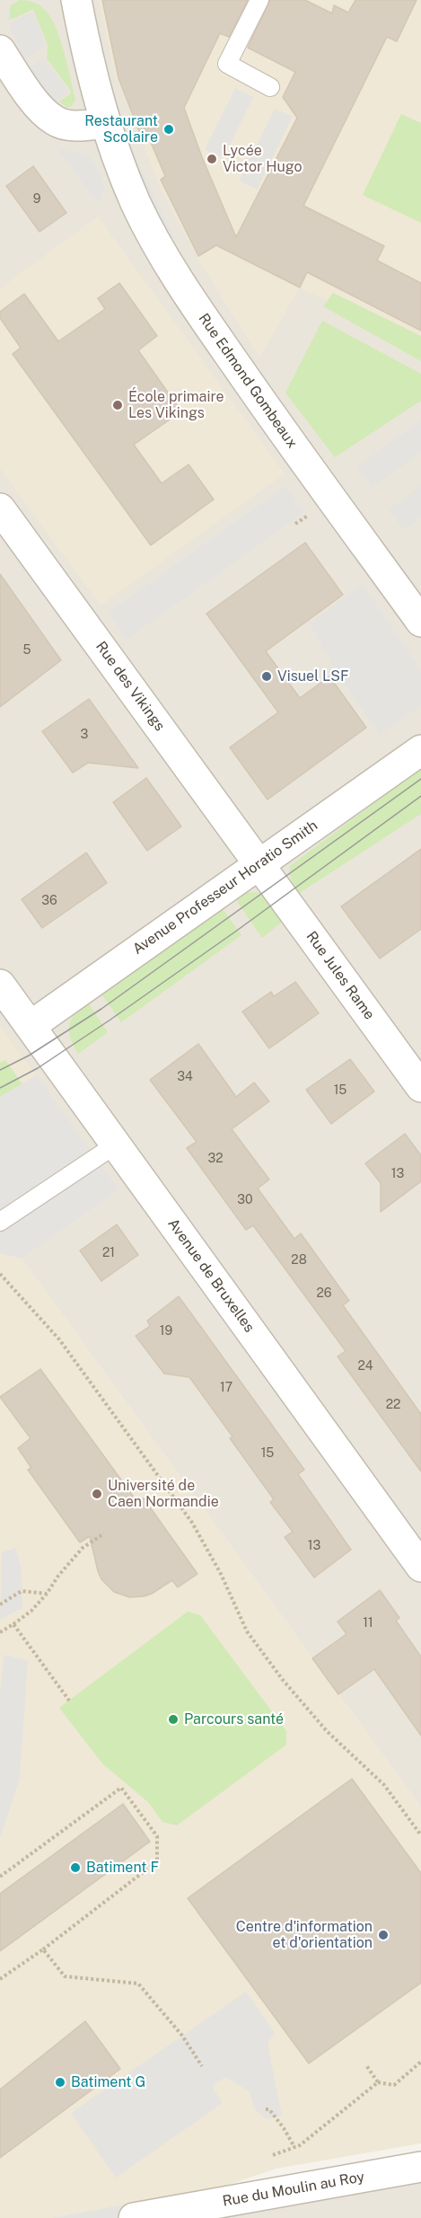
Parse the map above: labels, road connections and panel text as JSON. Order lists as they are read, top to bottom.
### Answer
{
  "streets": {
    "street": [
      "Rue Edmond Gombeaux",
      "Rue des Vikings",
      "Avenue Professeur Horatio Smith",
      "Rue Jules Rame",
      "Avenue de Bruxelles",
      "Rue du Moulin au Roy"
    ]
  },
  "crossings": [
    ["Rue des Vikings", "Avenue Professeur Horatio Smith"],
    ["Rue des Vikings", "Rue Jules Rame"],
    ["Avenue Professeur Horatio Smith", "Rue Jules Rame"],
    ["Avenue Professeur Horatio Smith", "Avenue de Bruxelles"]
  ],
  "places": [
    "Restaurant Scolaire",
    "Lycée Victor Hugo",
    "École primaire Les Vikings",
    "Visuel LSF",
    "Université de Caen Normandie",
    "Parcours santé",
    "Batiment F",
    "Centre d'information et d'orientation",
    "Batiment G"
  ],
  "house_numbers": [
    "9",
    "5",
    "3",
    "36",
    "34",
    "15",
    "32",
    "13",
    "30",
    "21",
    "28",
    "26",
    "19",
    "24",
    "17",
    "22",
    "15",
    "13",
    "11"
  ]
}
